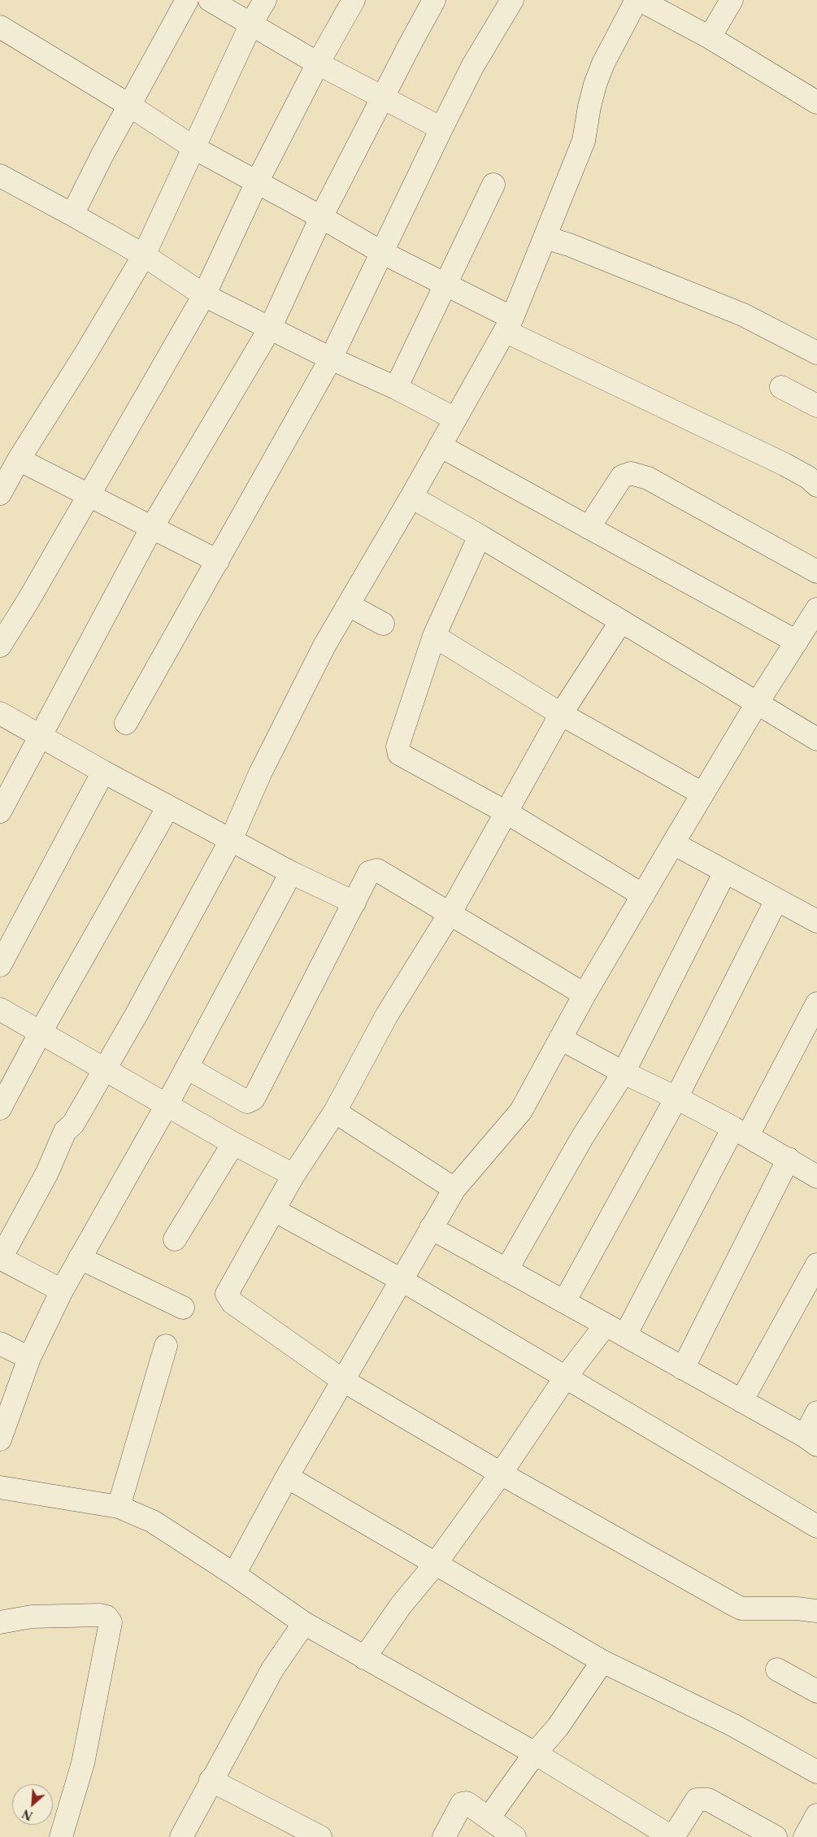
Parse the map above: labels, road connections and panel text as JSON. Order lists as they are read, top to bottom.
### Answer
{
  "north": "bottom left"
}
